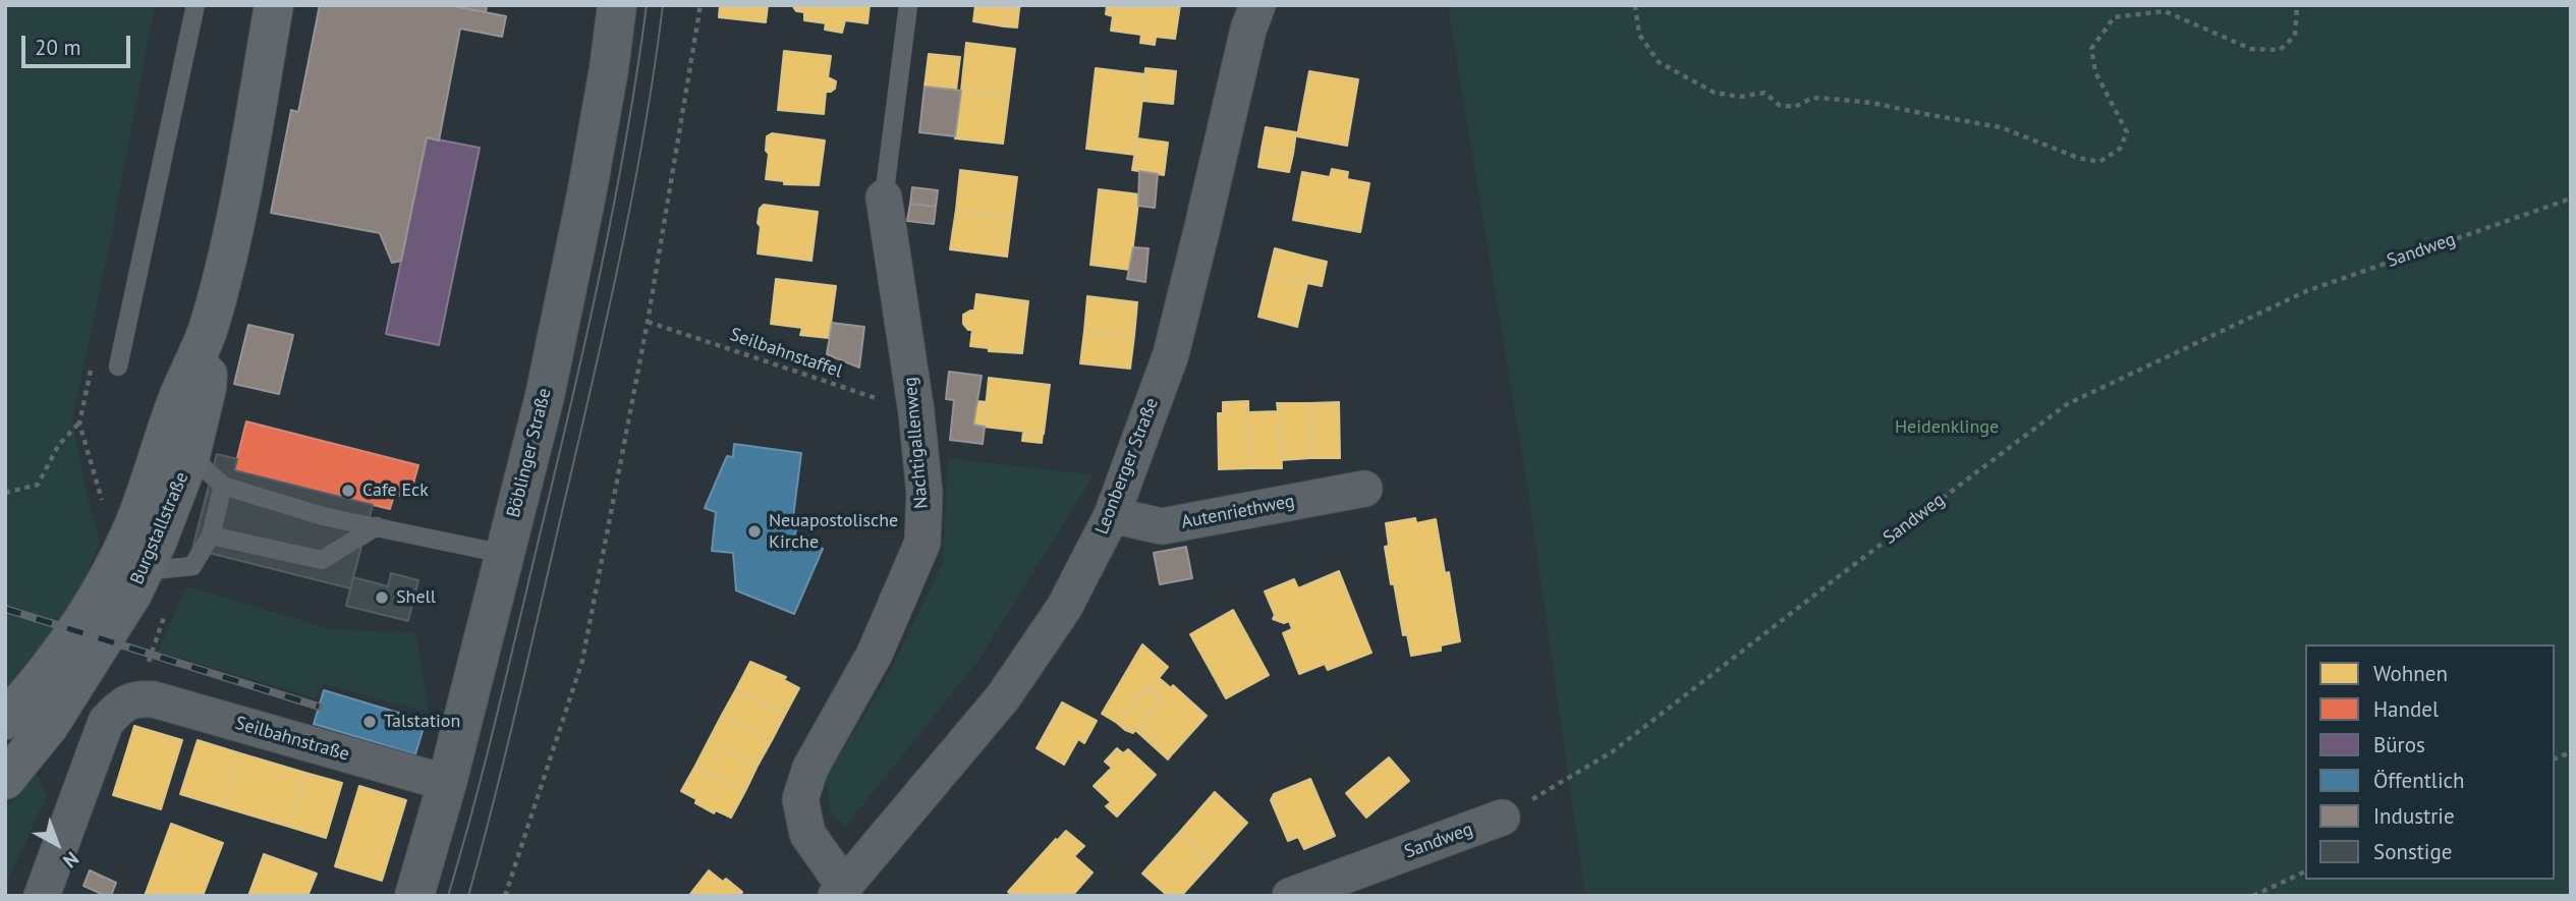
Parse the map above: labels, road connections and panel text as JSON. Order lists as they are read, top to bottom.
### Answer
{
  "streets": {
    "main road": ["Burgstallstraße"],
    "street": [
      "Sandweg",
      "Nachtigallenweg",
      "Böblinger Straße",
      "Leonberger Straße",
      "Autenriethweg",
      "Seilbahnstraße"
    ],
    "path": ["Seilbahnstaffel"]
  },
  "crossings": [
    ["Seilbahnstaffel", "Nachtigallenweg"],
    ["Nachtigallenweg", "Leonberger Straße"],
    ["Böblinger Straße", "Seilbahnstraße"],
    ["Leonberger Straße", "Autenriethweg"]
  ],
  "parks": ["Heidenklinge"],
  "places": [
    "Cafe Eck",
    "Neuapostolische Kirche",
    "Shell",
    "Talstation"
  ],
  "legend": [
    "Wohnen",
    "Handel",
    "Büros",
    "Öffentlich",
    "Industrie",
    "Sonstige"
  ],
  "scale_bar": "20 m",
  "north": "bottom right"
}
